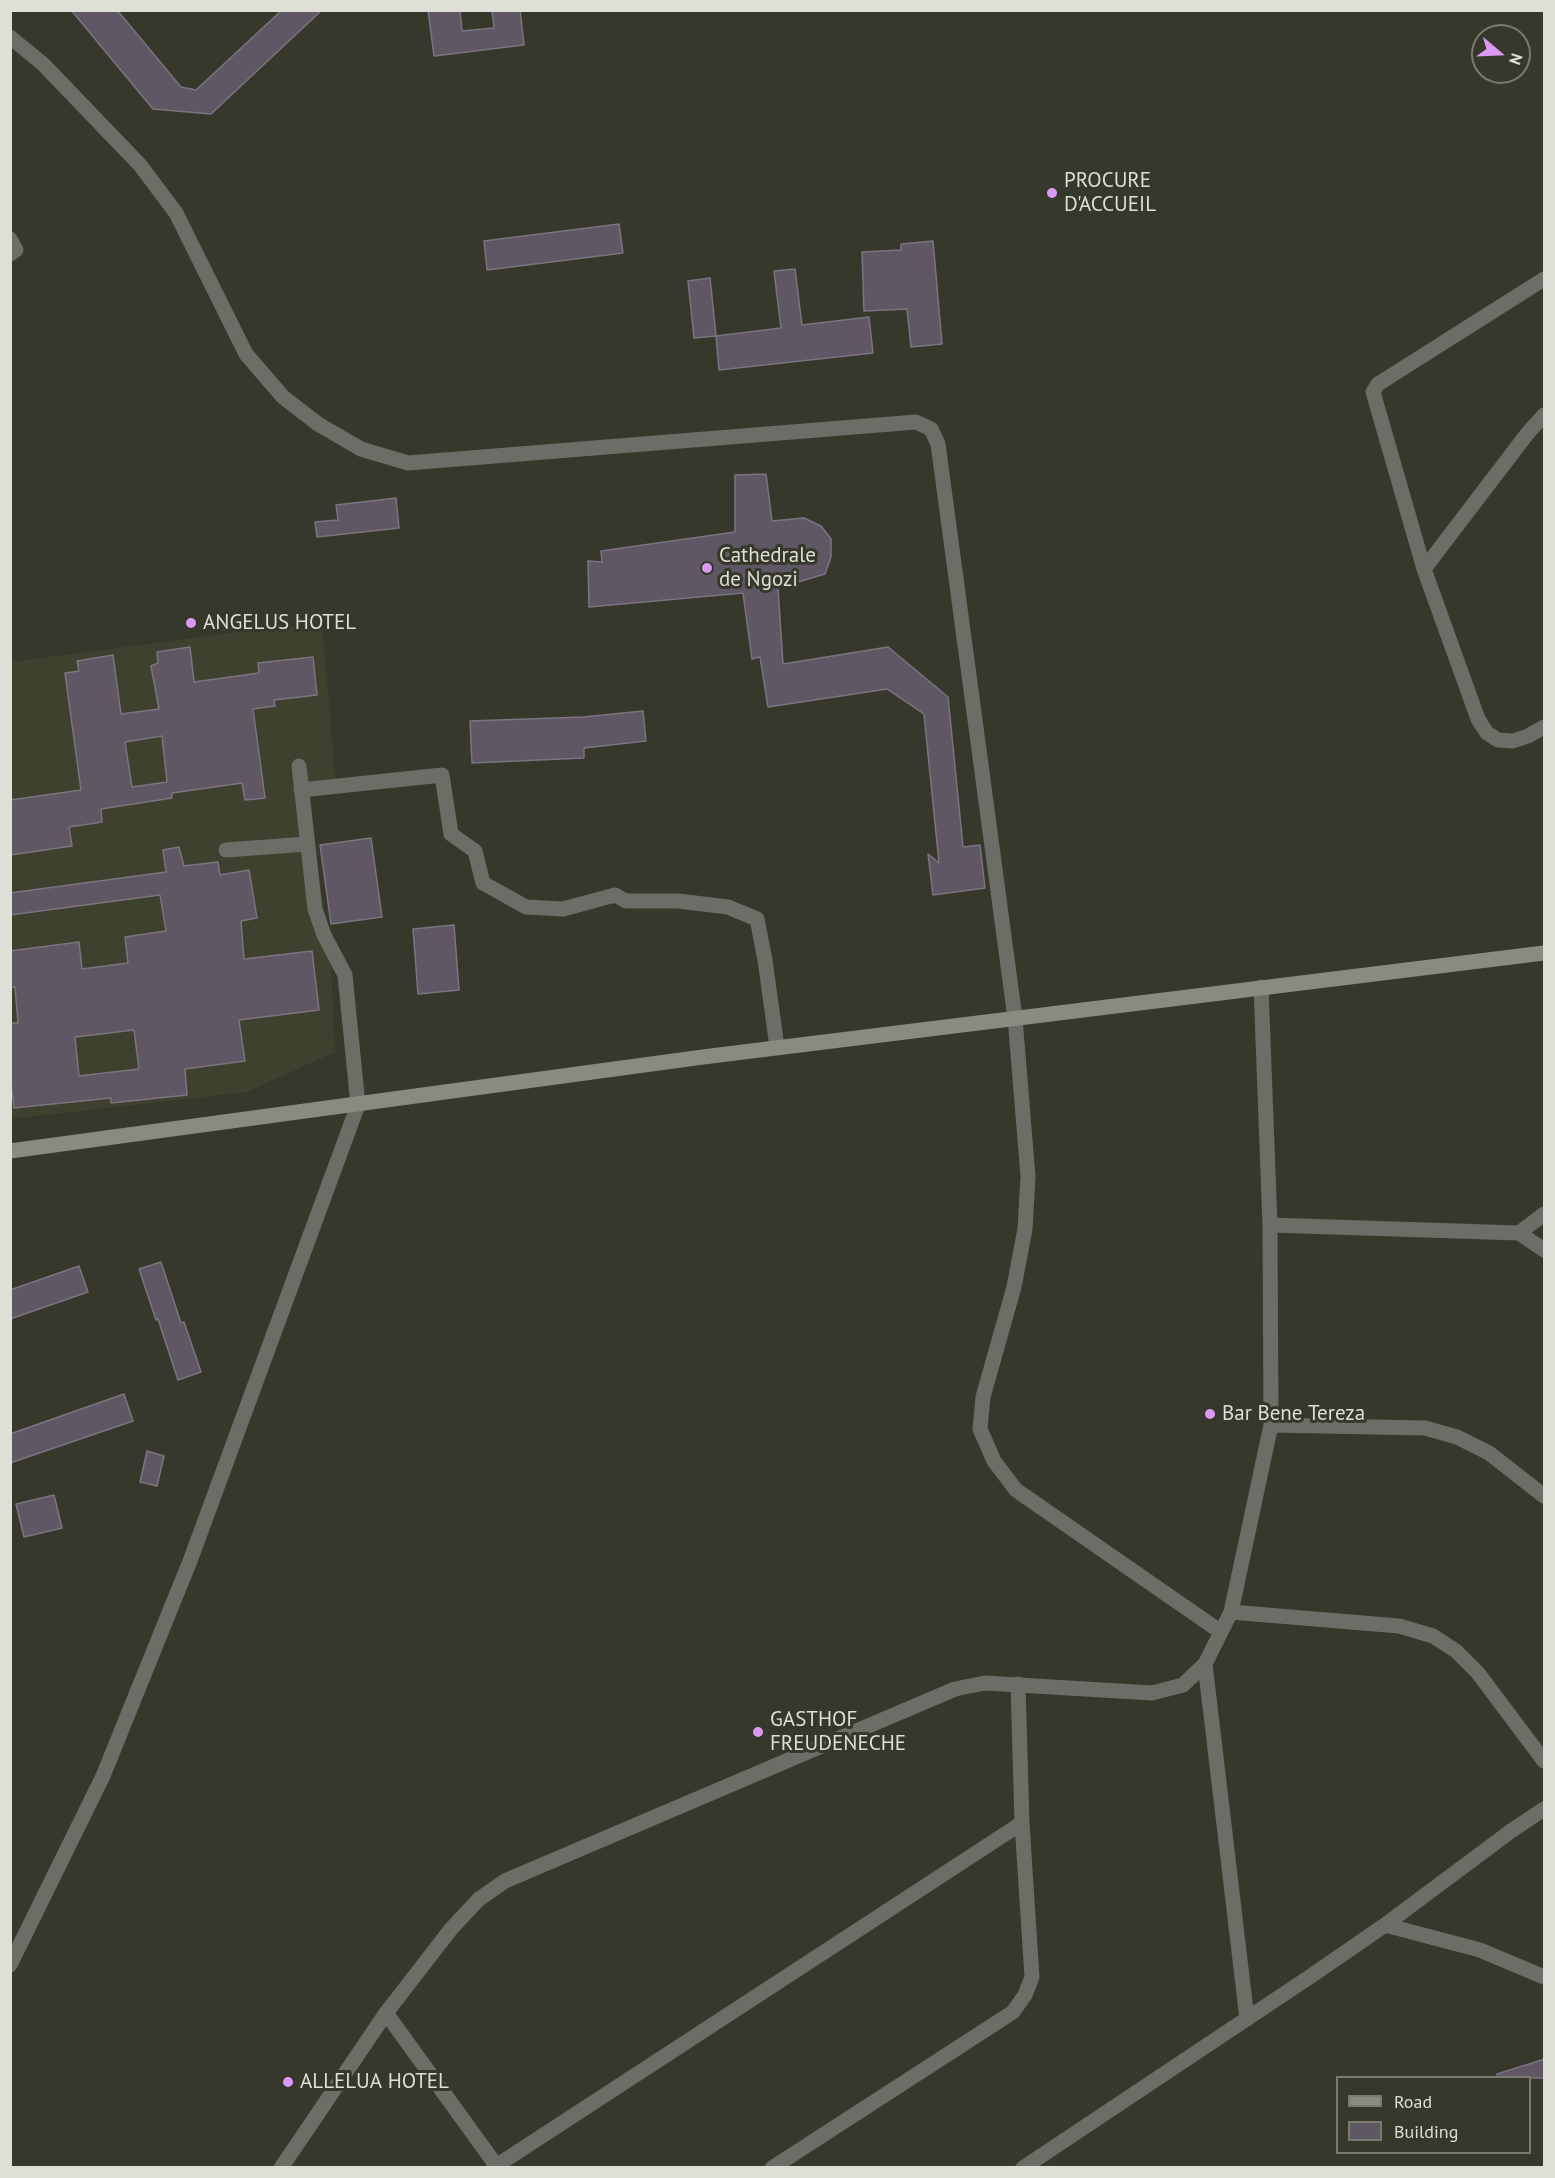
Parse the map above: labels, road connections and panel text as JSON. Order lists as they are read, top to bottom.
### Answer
{
  "places": [
    "PROCURE D'ACCUEIL",
    "Cathedrale de Ngozi",
    "ANGELUS HOTEL",
    "Bar Bene Tereza",
    "GASTHOF FREUDENECHE",
    "ALLELUA HOTEL"
  ],
  "legend": ["Road", "Building"],
  "north": "right"
}
